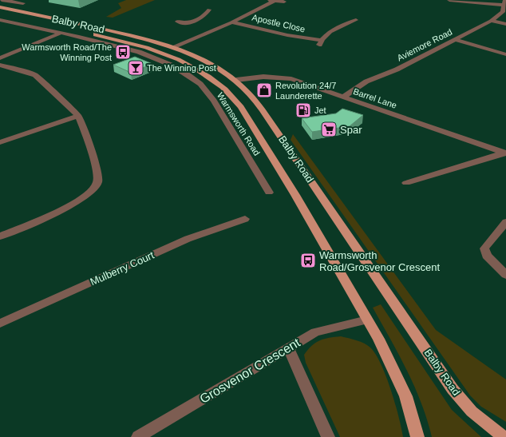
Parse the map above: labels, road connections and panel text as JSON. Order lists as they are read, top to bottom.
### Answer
{
  "streets": {
    "main road": ["Balby Road"],
    "street": [
      "Apostle Close",
      "Aviemore Road",
      "Barrel Lane",
      "Warmsworth Road",
      "Mulberry Court",
      "Grosvenor Crescent"
    ]
  },
  "crossings": [
    ["Balby Road", "Barrel Lane"],
    ["Balby Road", "Grosvenor Crescent"],
    ["Aviemore Road", "Barrel Lane"]
  ],
  "places": {
    "bus stop": ["Warmsworth Road/The Winning Post", "Warmsworth Road/Grosvenor Crescent"],
    "bar": ["The Winning Post"],
    "shop": ["Revolution 24/7 Launderette"],
    "fuel station": ["Jet"],
    "supermarket": ["Spar"]
  }
}
